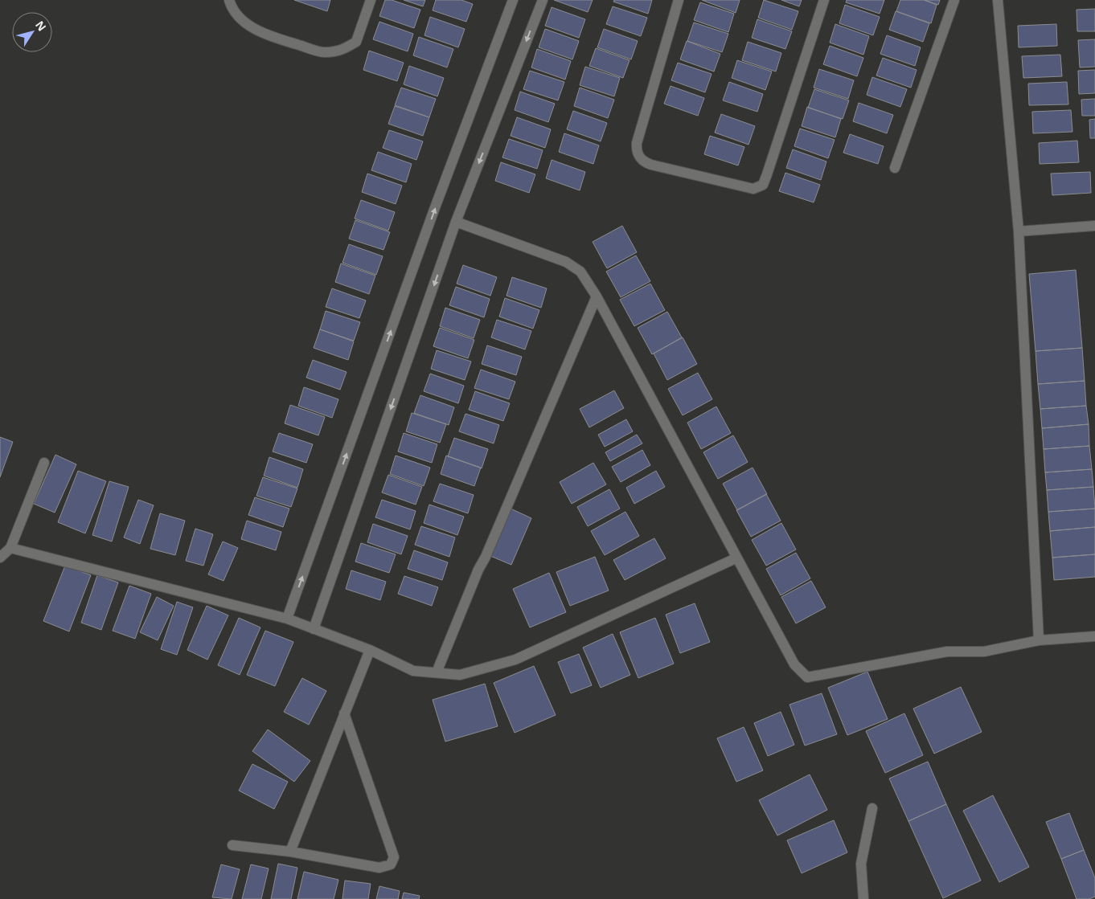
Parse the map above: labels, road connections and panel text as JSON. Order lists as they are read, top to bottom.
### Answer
{
  "north": "top right"
}
